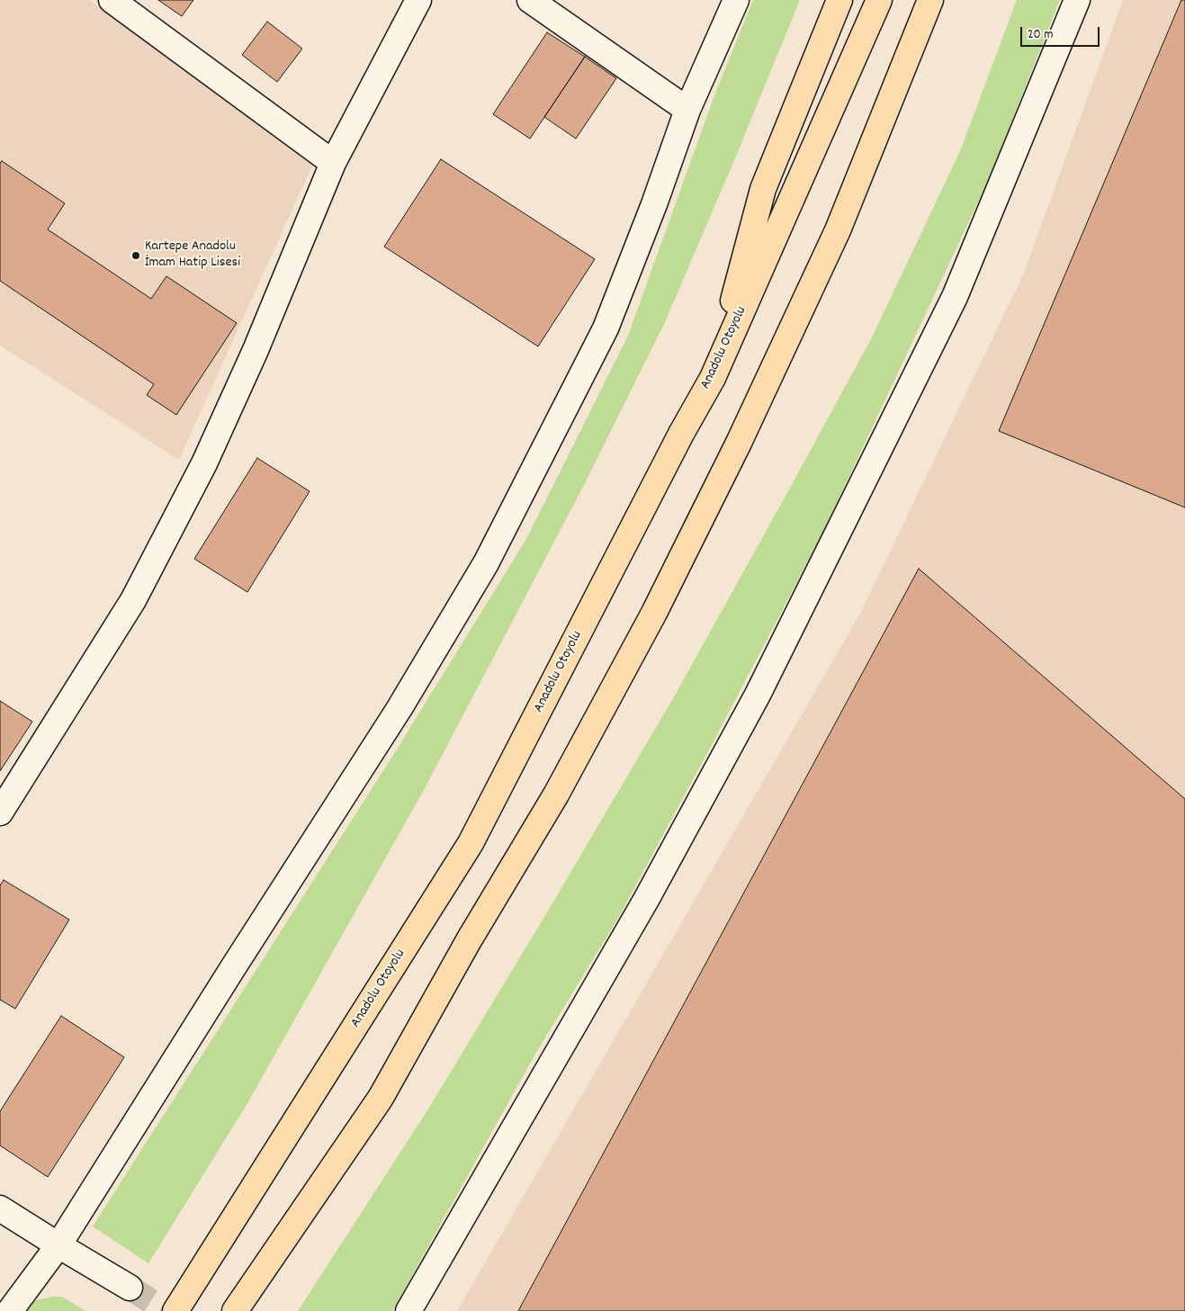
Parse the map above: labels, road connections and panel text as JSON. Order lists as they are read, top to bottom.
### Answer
{
  "streets": {
    "highway": ["Anadolu Otoyolu"]
  },
  "places": ["Kartepe Anadolu İmam Hatip Lisesi"],
  "scale_bar": "20 m"
}
